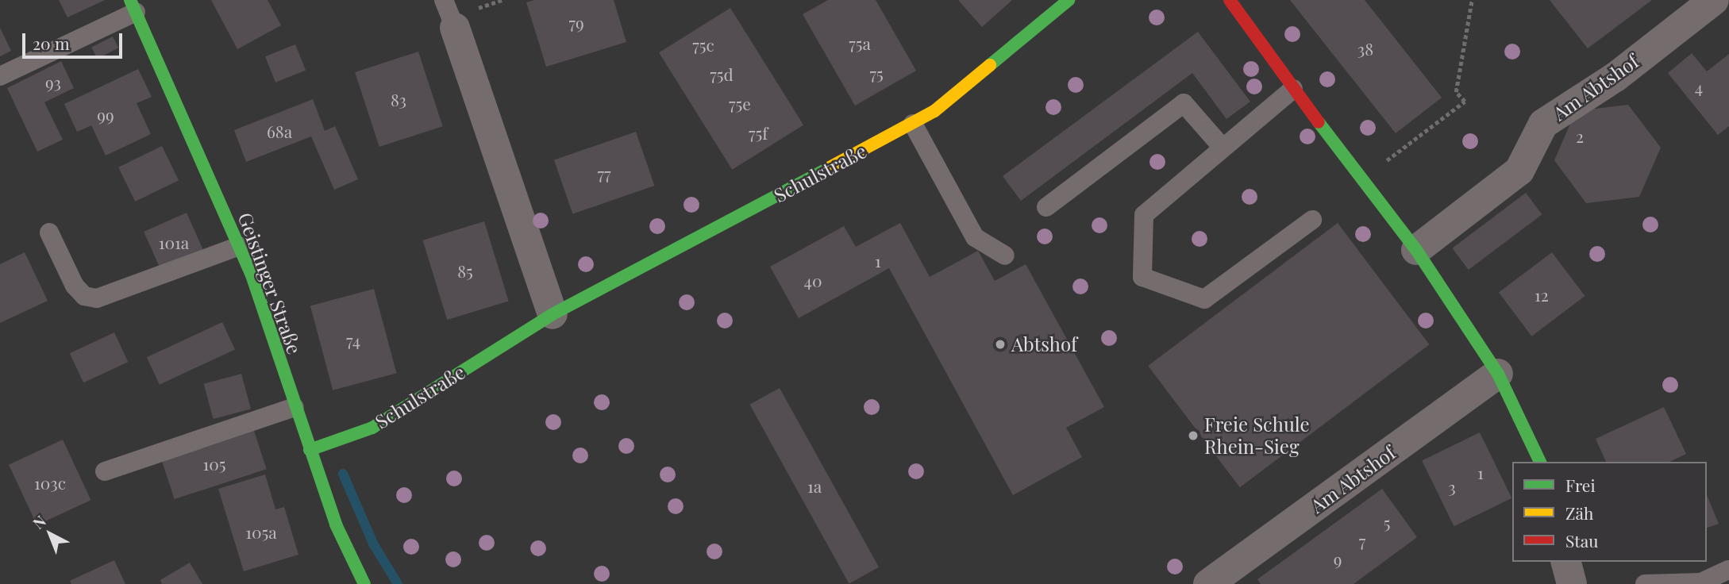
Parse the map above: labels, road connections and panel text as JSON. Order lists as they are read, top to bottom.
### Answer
{
  "streets": {
    "street": ["Am Abtshof", "Schulstraße", "Geistinger Straße"]
  },
  "crossings": [
    ["Schulstraße", "Geistinger Straße"]
  ],
  "places": ["Abtshof", "Freie Schule Rhein-Sieg"],
  "house_numbers": [
    "79",
    "75a",
    "75c",
    "38",
    "75",
    "75d",
    "93",
    "4",
    "83",
    "75e",
    "99",
    "68a",
    "75f",
    "2",
    "77",
    "101a",
    "1",
    "85",
    "40",
    "12",
    "74",
    "105",
    "1",
    "103c",
    "1a",
    "3",
    "5",
    "105a",
    "7",
    "9"
  ],
  "legend": ["Frei", "Zäh", "Stau"],
  "scale_bar": "20 m",
  "north": "top left"
}
